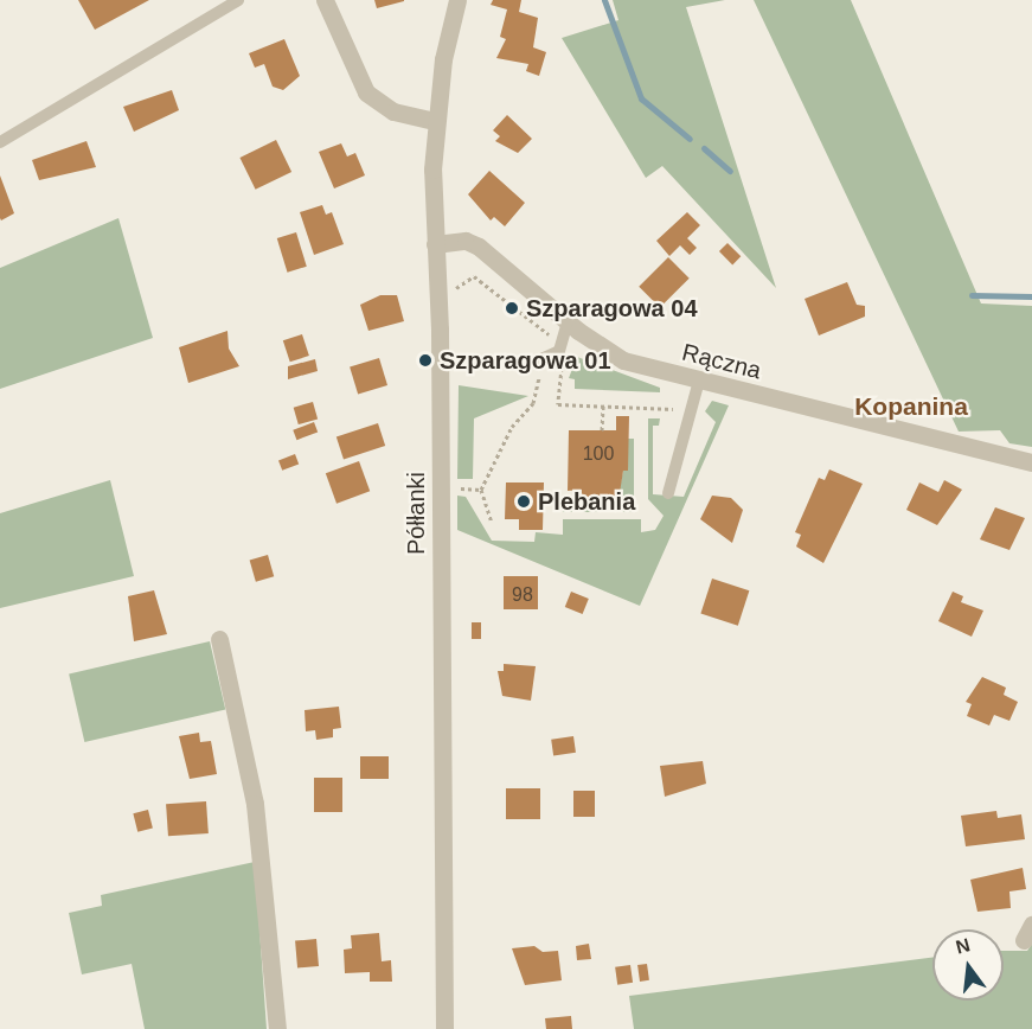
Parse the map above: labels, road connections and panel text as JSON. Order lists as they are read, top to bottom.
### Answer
{
  "streets": {
    "street": ["Rączna", "Półłanki"]
  },
  "crossings": [
    ["Rączna", "Półłanki"]
  ],
  "districts": ["Kopanina"],
  "places": ["Szparagowa 04", "Szparagowa 01", "Plebania"],
  "house_numbers": ["100", "98"],
  "north": "top"
}
